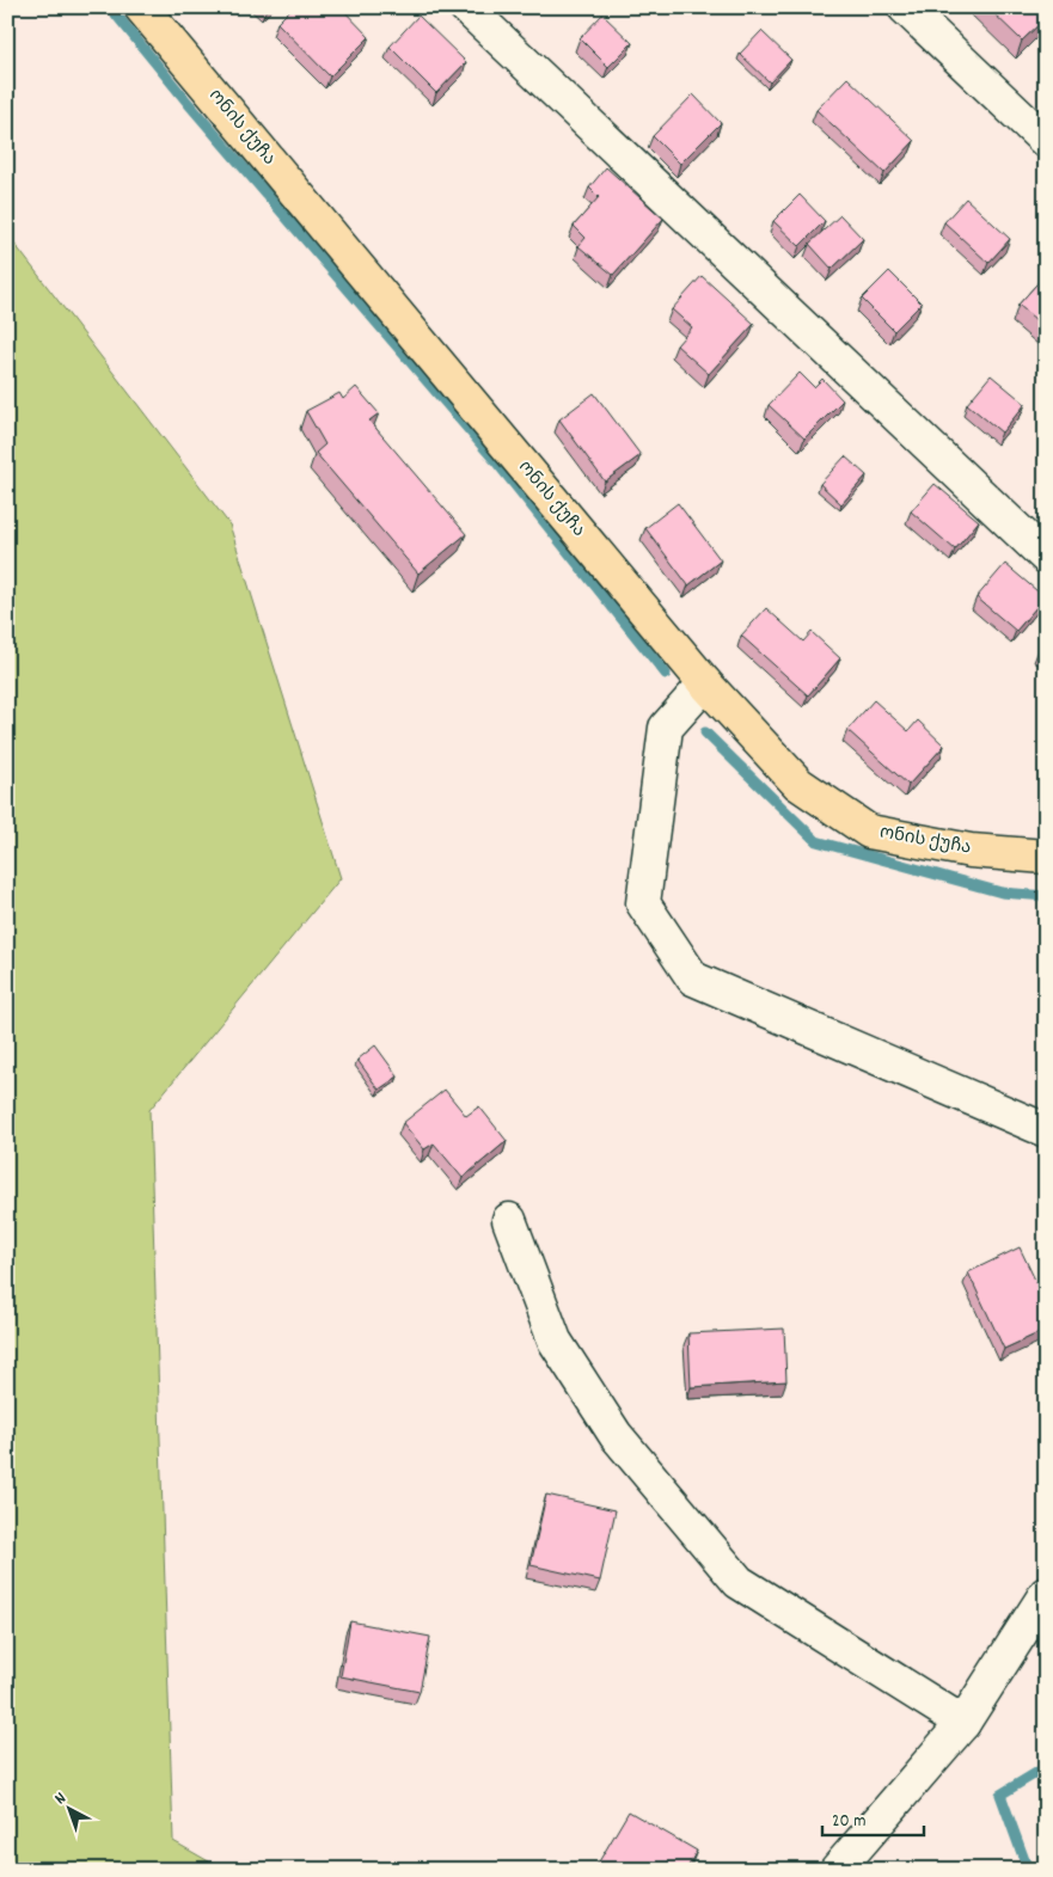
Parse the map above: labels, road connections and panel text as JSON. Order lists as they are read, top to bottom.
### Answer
{
  "streets": {
    "main road": ["ონის ქუჩა"]
  },
  "scale_bar": "20 m",
  "north": "top left"
}
